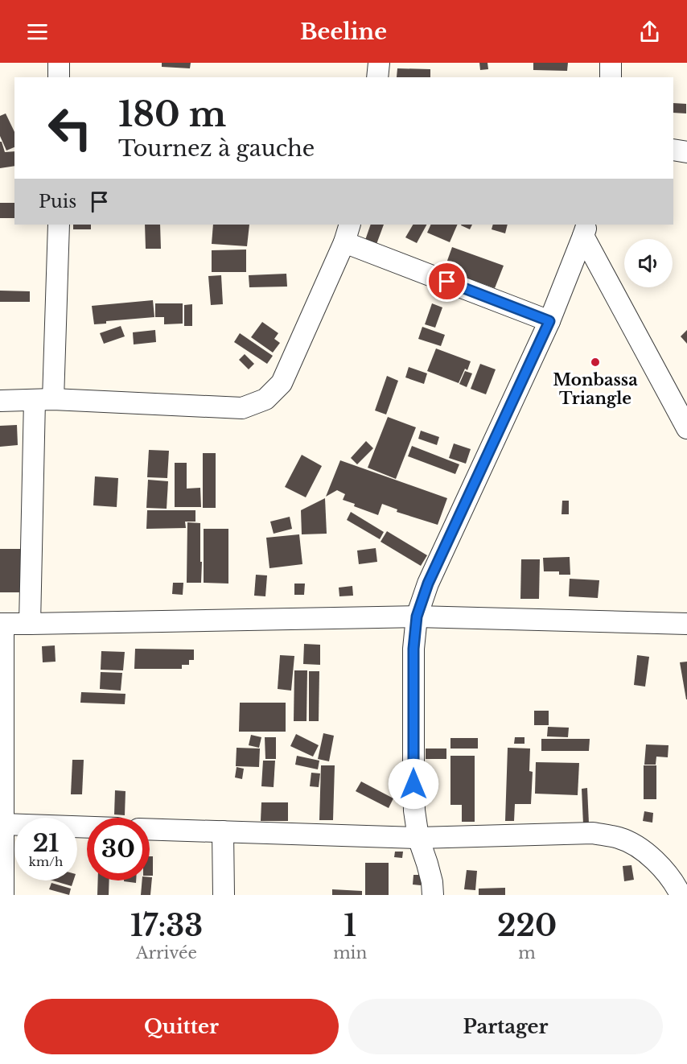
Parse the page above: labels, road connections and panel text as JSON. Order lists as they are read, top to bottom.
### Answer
{
  "places": ["Monbassa Triangle"],
  "page": {
    "header": "Beeline",
    "turn": ["180 m", "Tournez à gauche"],
    "then": "Puis",
    "speed": "21 km/h",
    "limit": "30",
    "eta": [
      "17:33",
      "Arrivée",
      "1",
      "min",
      "220",
      "m"
    ],
    "buttons": ["Quitter", "Partager"]
  }
}
